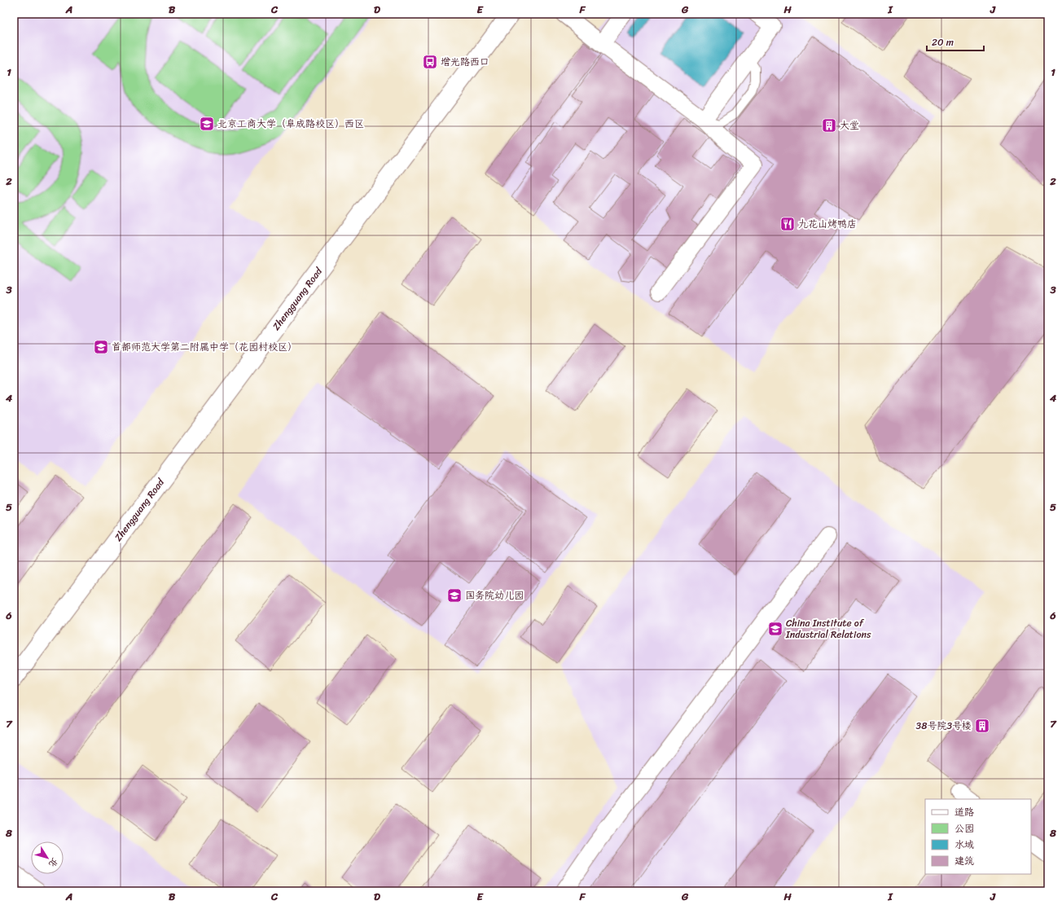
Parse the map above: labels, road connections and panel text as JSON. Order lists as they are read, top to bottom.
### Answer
{
  "streets": {
    "street": ["Zhengguang Road"]
  },
  "places": {
    "bus stop": ["增光路西口"],
    "school or university": [
      "北京工商大学（阜成路校区）西区",
      "首都师范大学第二附属中学（花园村校区）",
      "国务院幼儿园",
      "China Institute of Industrial Relations"
    ],
    "building": ["大堂", "38号院3号楼"],
    "restaurant": ["九花山烤鸭店"]
  },
  "legend": [
    "道路",
    "公园",
    "水域",
    "建筑"
  ],
  "scale_bar": "20 m",
  "north": "bottom right",
  "grid": {
    "columns": [
      "A",
      "B",
      "C",
      "D",
      "E",
      "F",
      "G",
      "H",
      "I",
      "J"
    ],
    "rows": [
      "1",
      "2",
      "3",
      "4",
      "5",
      "6",
      "7",
      "8"
    ]
  }
}
